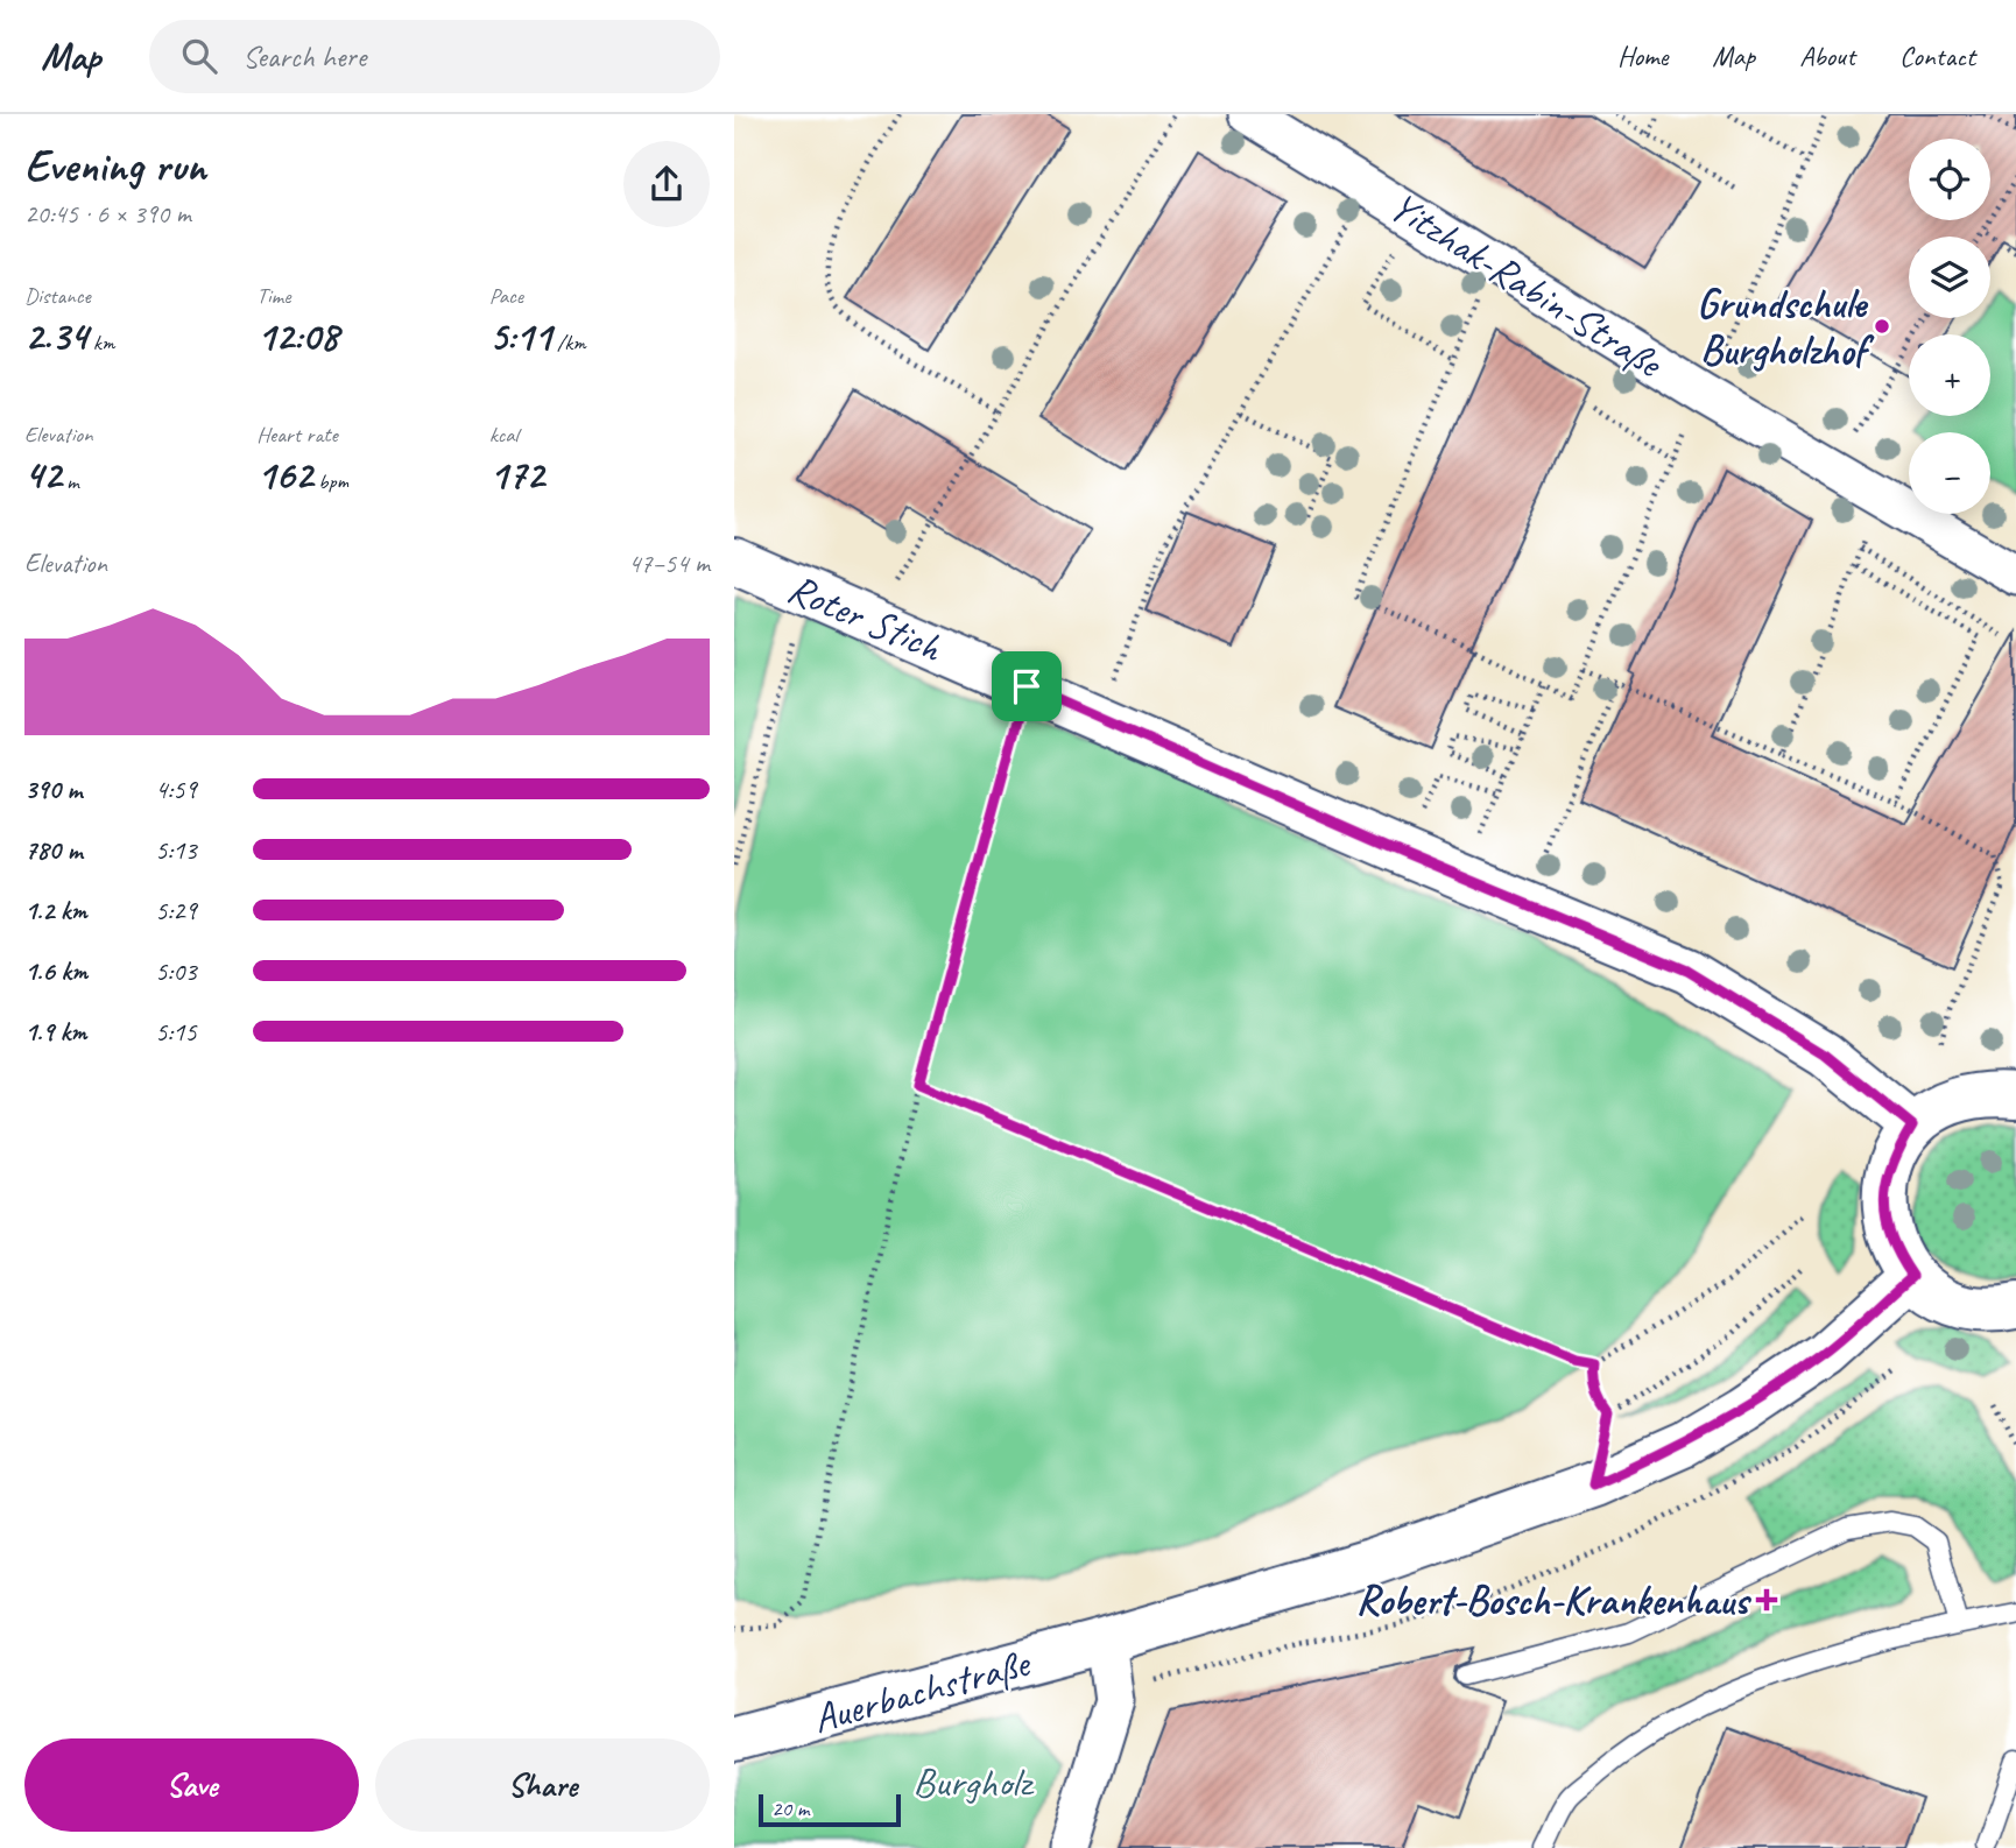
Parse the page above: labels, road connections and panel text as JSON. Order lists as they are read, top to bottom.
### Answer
{
  "streets": {
    "main road": ["Roter Stich", "Auerbachstraße"],
    "street": ["Yitzhak-Rabin-Straße"]
  },
  "parks": ["Burgholz"],
  "places": {
    "other": ["Grundschule Burgholzhof"],
    "health": ["Robert-Bosch-Krankenhaus"]
  },
  "scale_bar": "20 m",
  "page": {
    "header": "Map",
    "search": "Search here",
    "nav": [
      "Home",
      "Map",
      "About",
      "Contact"
    ],
    "heading": ["Evening run", "20:45 · 6 × 390 m"],
    "map_buttons": ["+", "−"],
    "stats": [
      ["Distance", "2.34 km"],
      ["Time", "12:08"],
      ["Pace", "5:11 /km"],
      ["Elevation", "42 m"],
      ["Heart rate", "162 bpm"],
      ["kcal", "172"]
    ],
    "chart": ["Elevation", "47–54 m"],
    "list": [
      {
        "name": "390 m",
        "note": "4:59"
      },
      {
        "name": "780 m",
        "note": "5:13"
      },
      {
        "name": "1.2 km",
        "note": "5:29"
      },
      {
        "name": "1.6 km",
        "note": "5:03"
      },
      {
        "name": "1.9 km",
        "note": "5:15"
      }
    ],
    "buttons": ["Save", "Share"],
    "scale": "20 m"
  }
}
